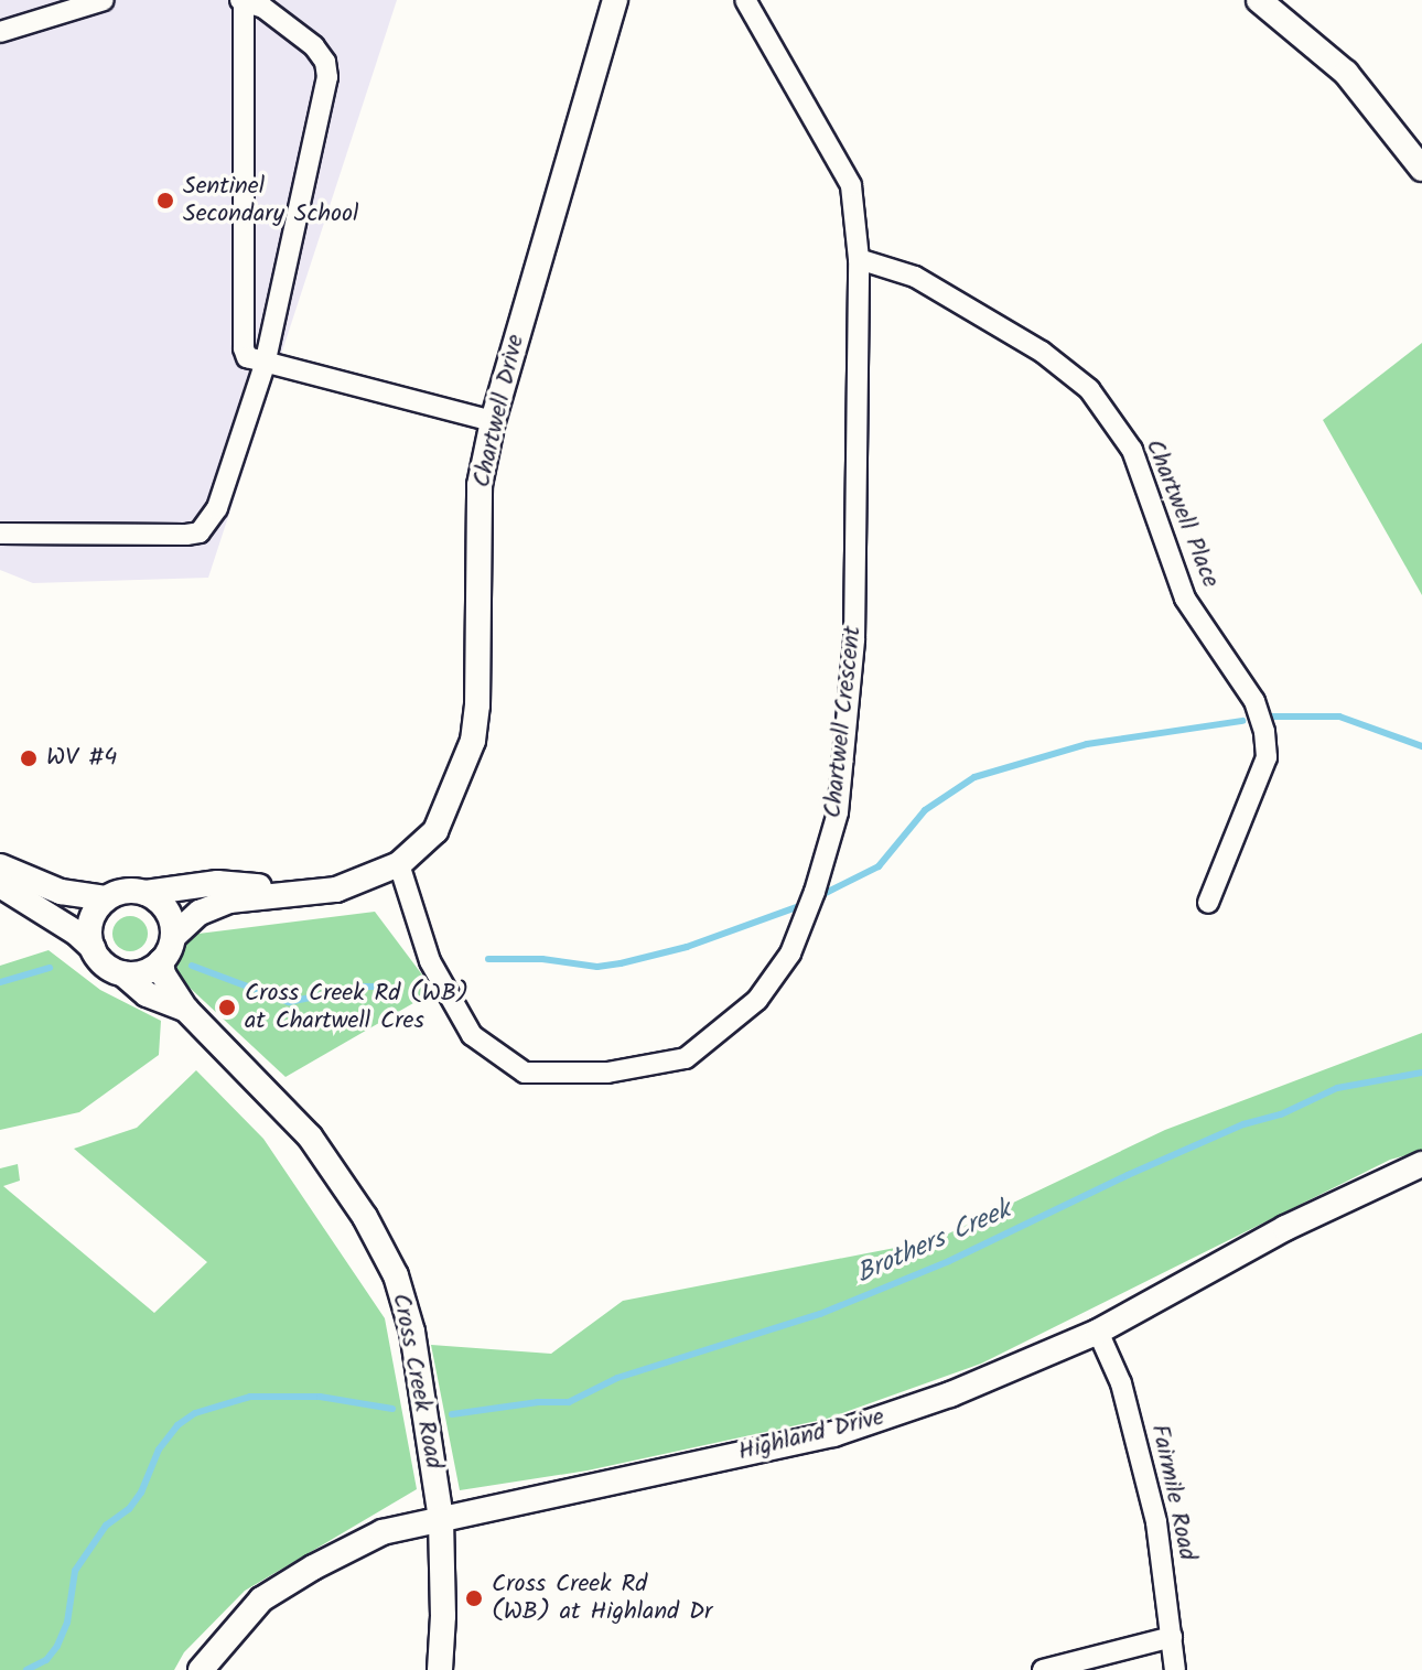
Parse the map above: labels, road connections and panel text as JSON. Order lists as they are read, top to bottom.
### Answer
{
  "streets": {
    "street": [
      "Chartwell Drive",
      "Chartwell Place",
      "Chartwell Crescent",
      "Cross Creek Road",
      "Highland Drive",
      "Fairmile Road"
    ]
  },
  "crossings": [
    ["Chartwell Drive", "Chartwell Crescent"],
    ["Chartwell Place", "Chartwell Crescent"],
    ["Cross Creek Road", "Highland Drive"],
    ["Highland Drive", "Fairmile Road"]
  ],
  "water": ["Brothers Creek"],
  "places": [
    "Sentinel Secondary School",
    "WV #4",
    "Cross Creek Rd (WB) at Chartwell Cres",
    "Cross Creek Rd (WB) at Highland Dr"
  ]
}
